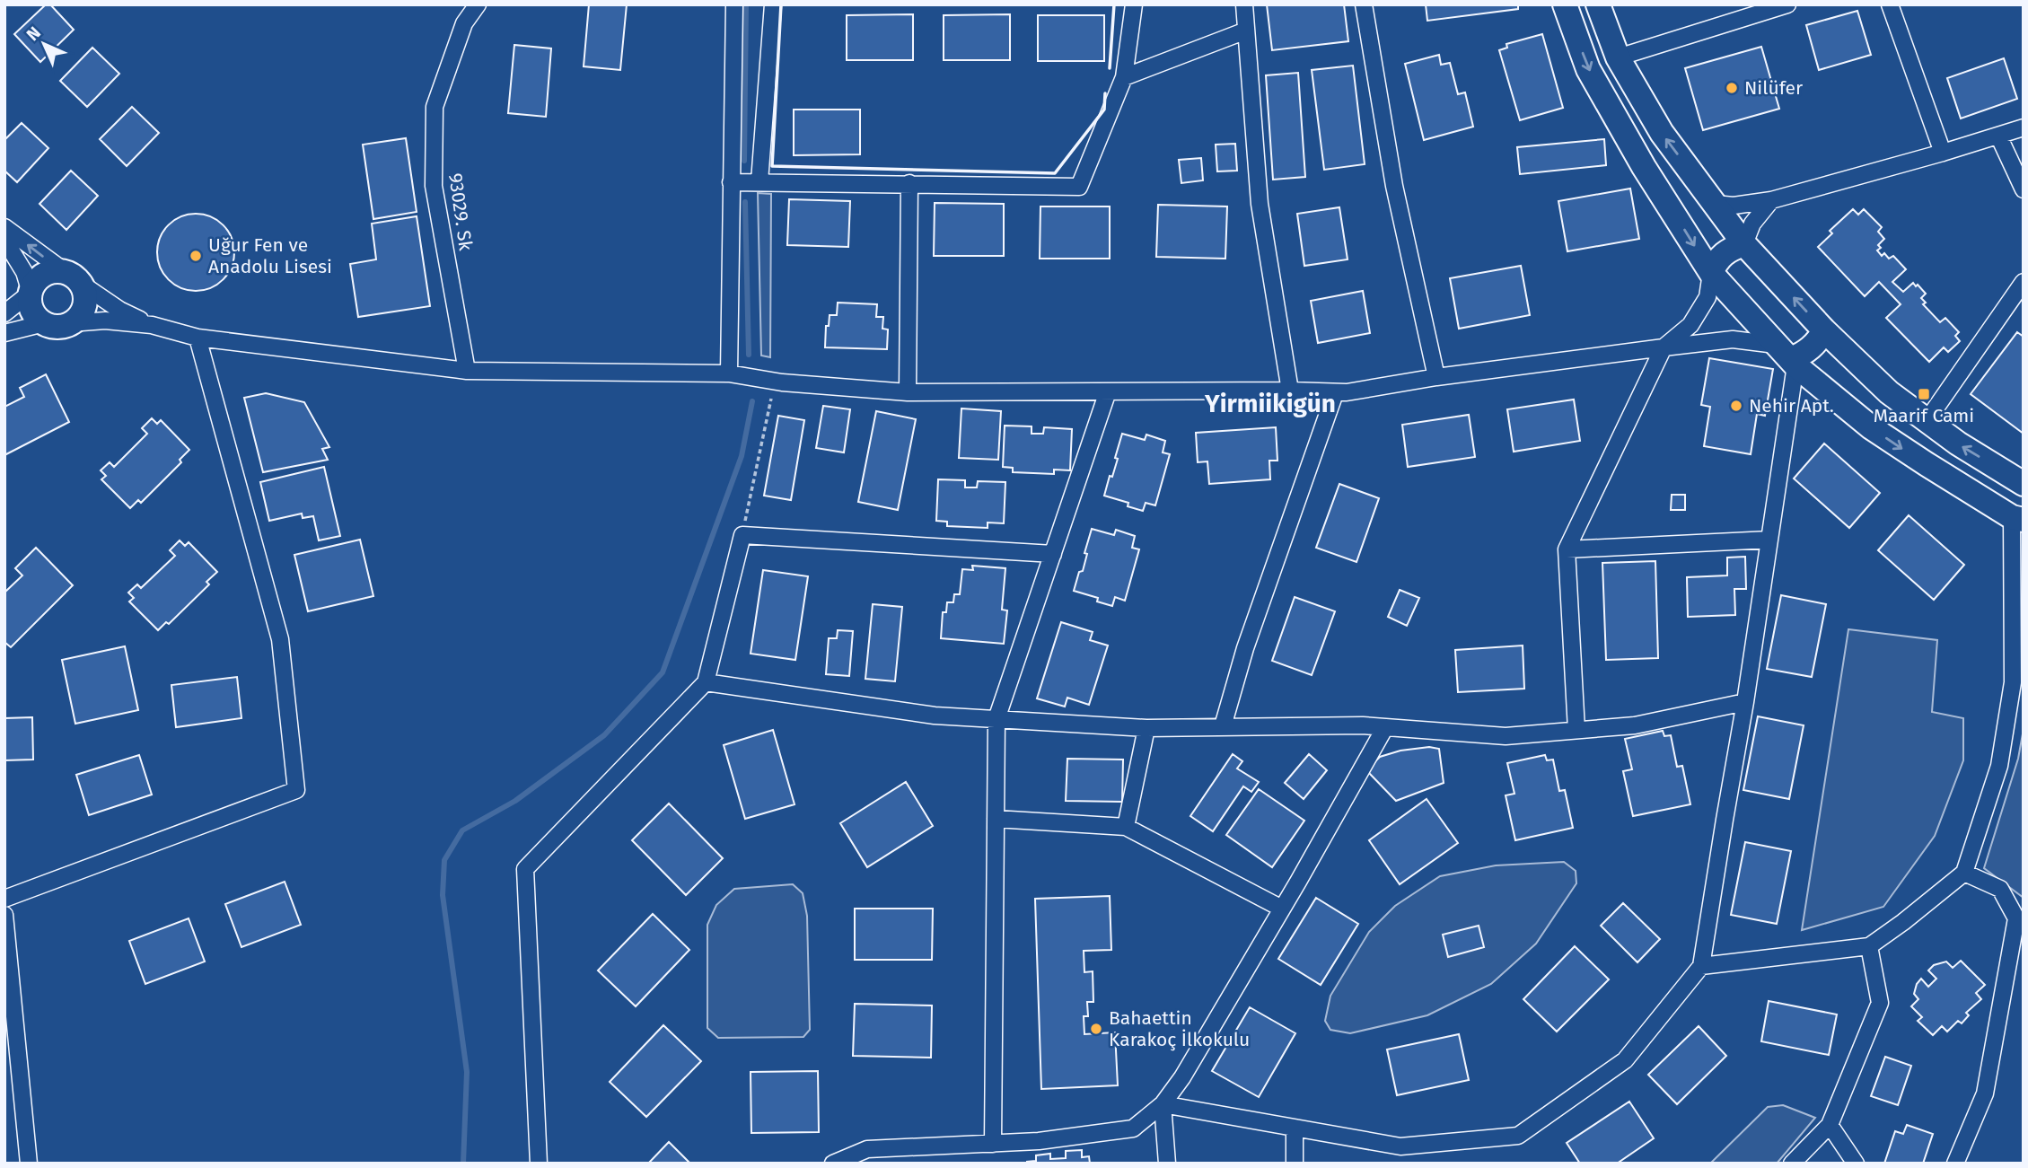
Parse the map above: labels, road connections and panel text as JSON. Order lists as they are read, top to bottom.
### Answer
{
  "streets": {
    "street": ["93029. Sk"]
  },
  "districts": ["Yirmiikigün"],
  "places": {
    "other": [
      "Nilüfer",
      "Uğur Fen ve Anadolu Lisesi",
      "Nehir Apt.",
      "Bahaettin Karakoç İlkokulu"
    ],
    "transit": ["Maarif Cami"]
  },
  "north": "top left"
}
